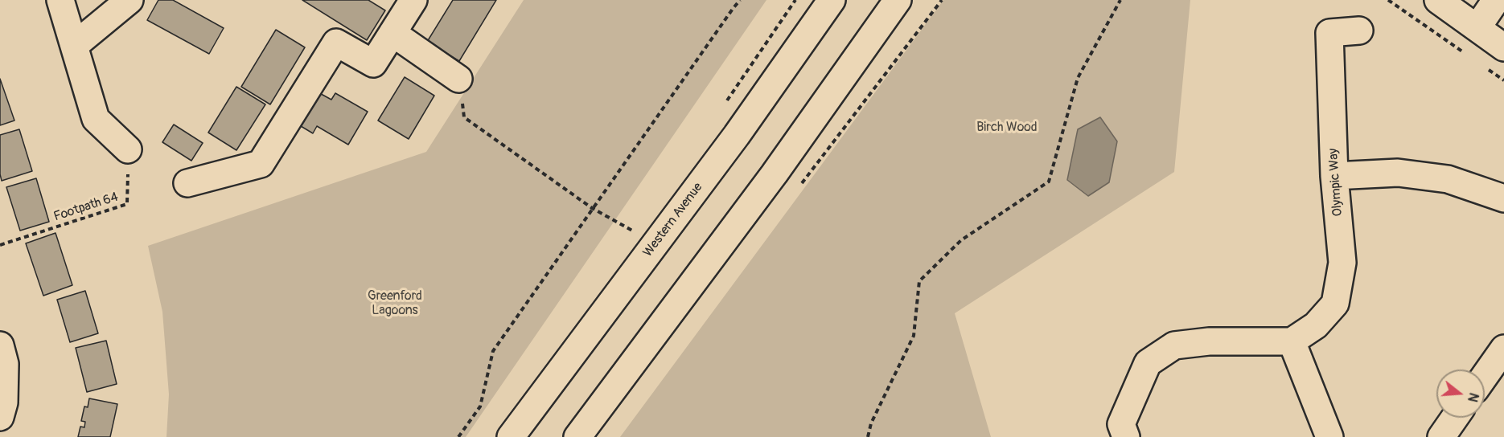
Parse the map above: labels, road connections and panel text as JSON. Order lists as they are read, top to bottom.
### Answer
{
  "streets": {
    "main road": ["Olympic Way", "Western Avenue"],
    "path": ["Footpath 64"]
  },
  "parks": ["Birch Wood", "Greenford Lagoons"],
  "north": "right"
}
